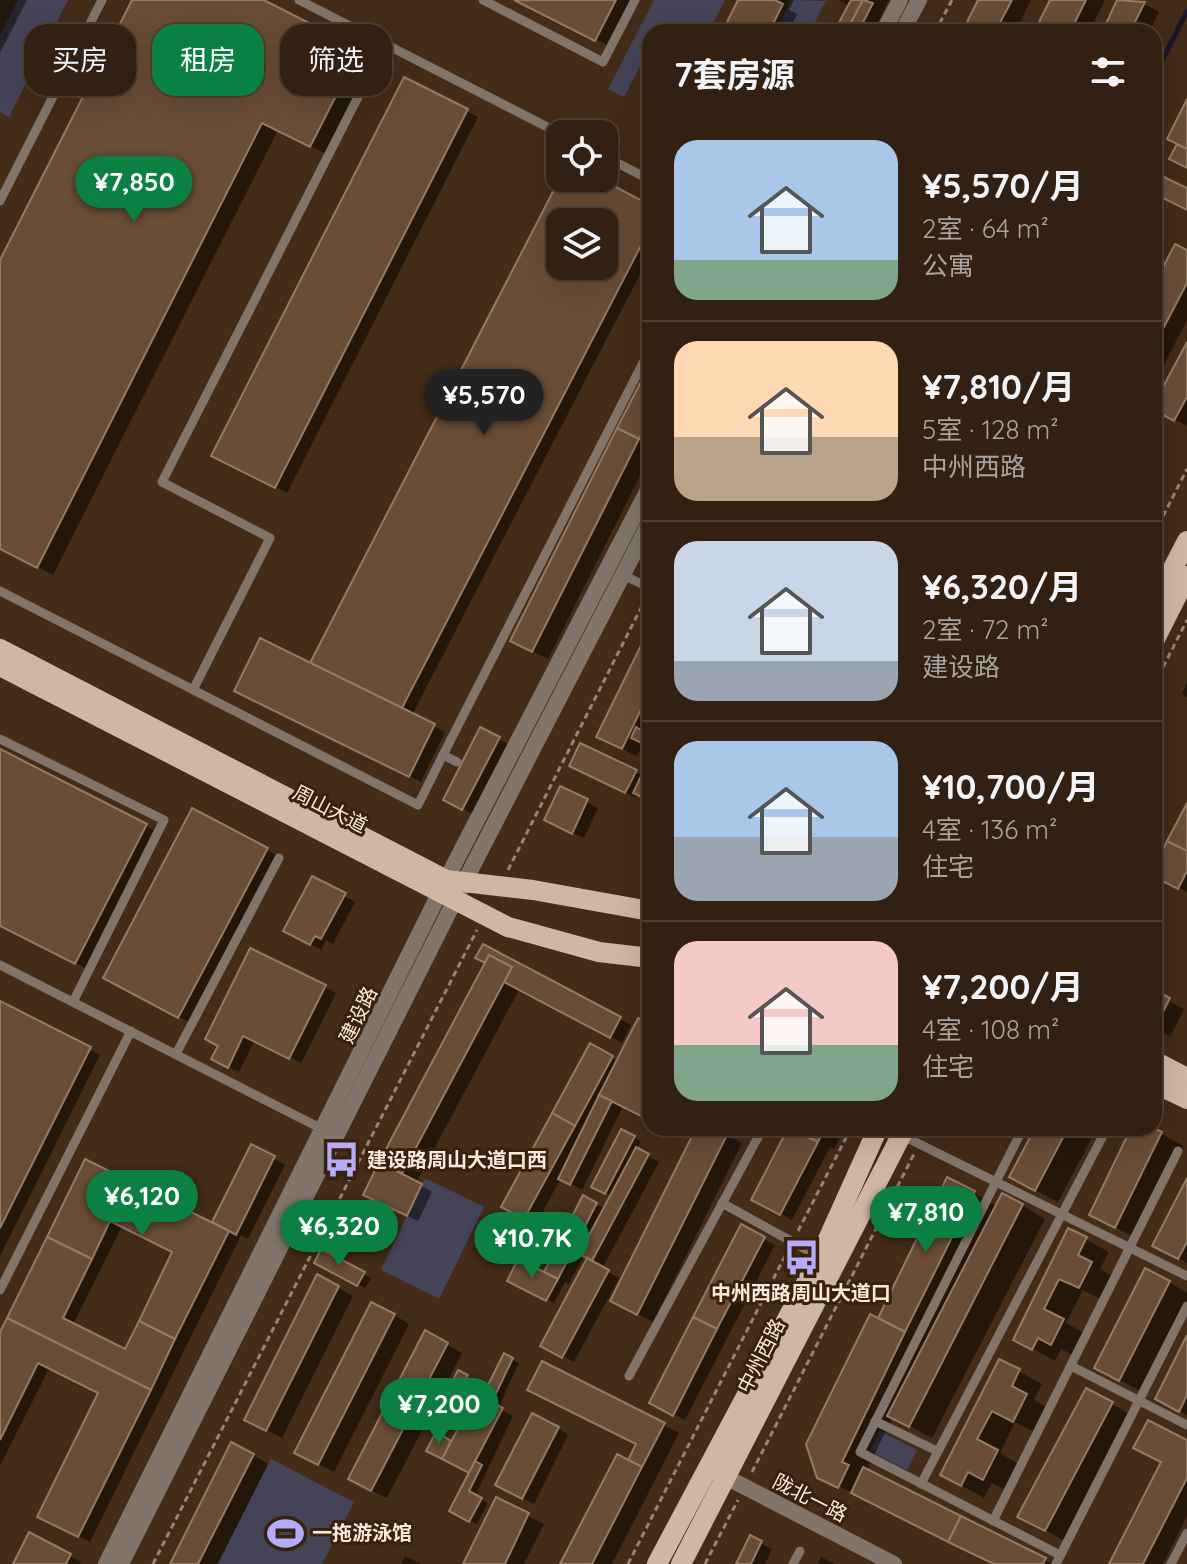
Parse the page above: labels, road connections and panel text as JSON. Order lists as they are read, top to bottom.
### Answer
{
  "streets": {
    "main road": ["周山大道", "中州西路"],
    "street": ["建设路", "陇北一路"]
  },
  "crossings": [
    ["周山大道", "建设路"],
    ["中州西路", "陇北一路"]
  ],
  "places": {
    "bus stop": ["建设路周山大道口西", "中州西路周山大道口"],
    "sports": ["一拖游泳馆"]
  },
  "page": {
    "chip": ["买房", "租房", "筛选"],
    "heading": "7套房源",
    "list": [
      {
        "name": "¥5,570/月",
        "note": "2室 · 64 m² · 公寓"
      },
      {
        "name": "¥7,810/月",
        "note": "5室 · 128 m² · 中州西路"
      },
      {
        "name": "¥6,320/月",
        "note": "2室 · 72 m² · 建设路"
      },
      {
        "name": "¥10,700/月",
        "note": "4室 · 136 m² · 住宅"
      },
      {
        "name": "¥7,200/月",
        "note": "4室 · 108 m² · 住宅"
      }
    ],
    "price": [
      "¥7,850",
      "¥5,570",
      "¥6,120",
      "¥7,810",
      "¥6,320",
      "¥10.7K",
      "¥7,200"
    ]
  }
}
